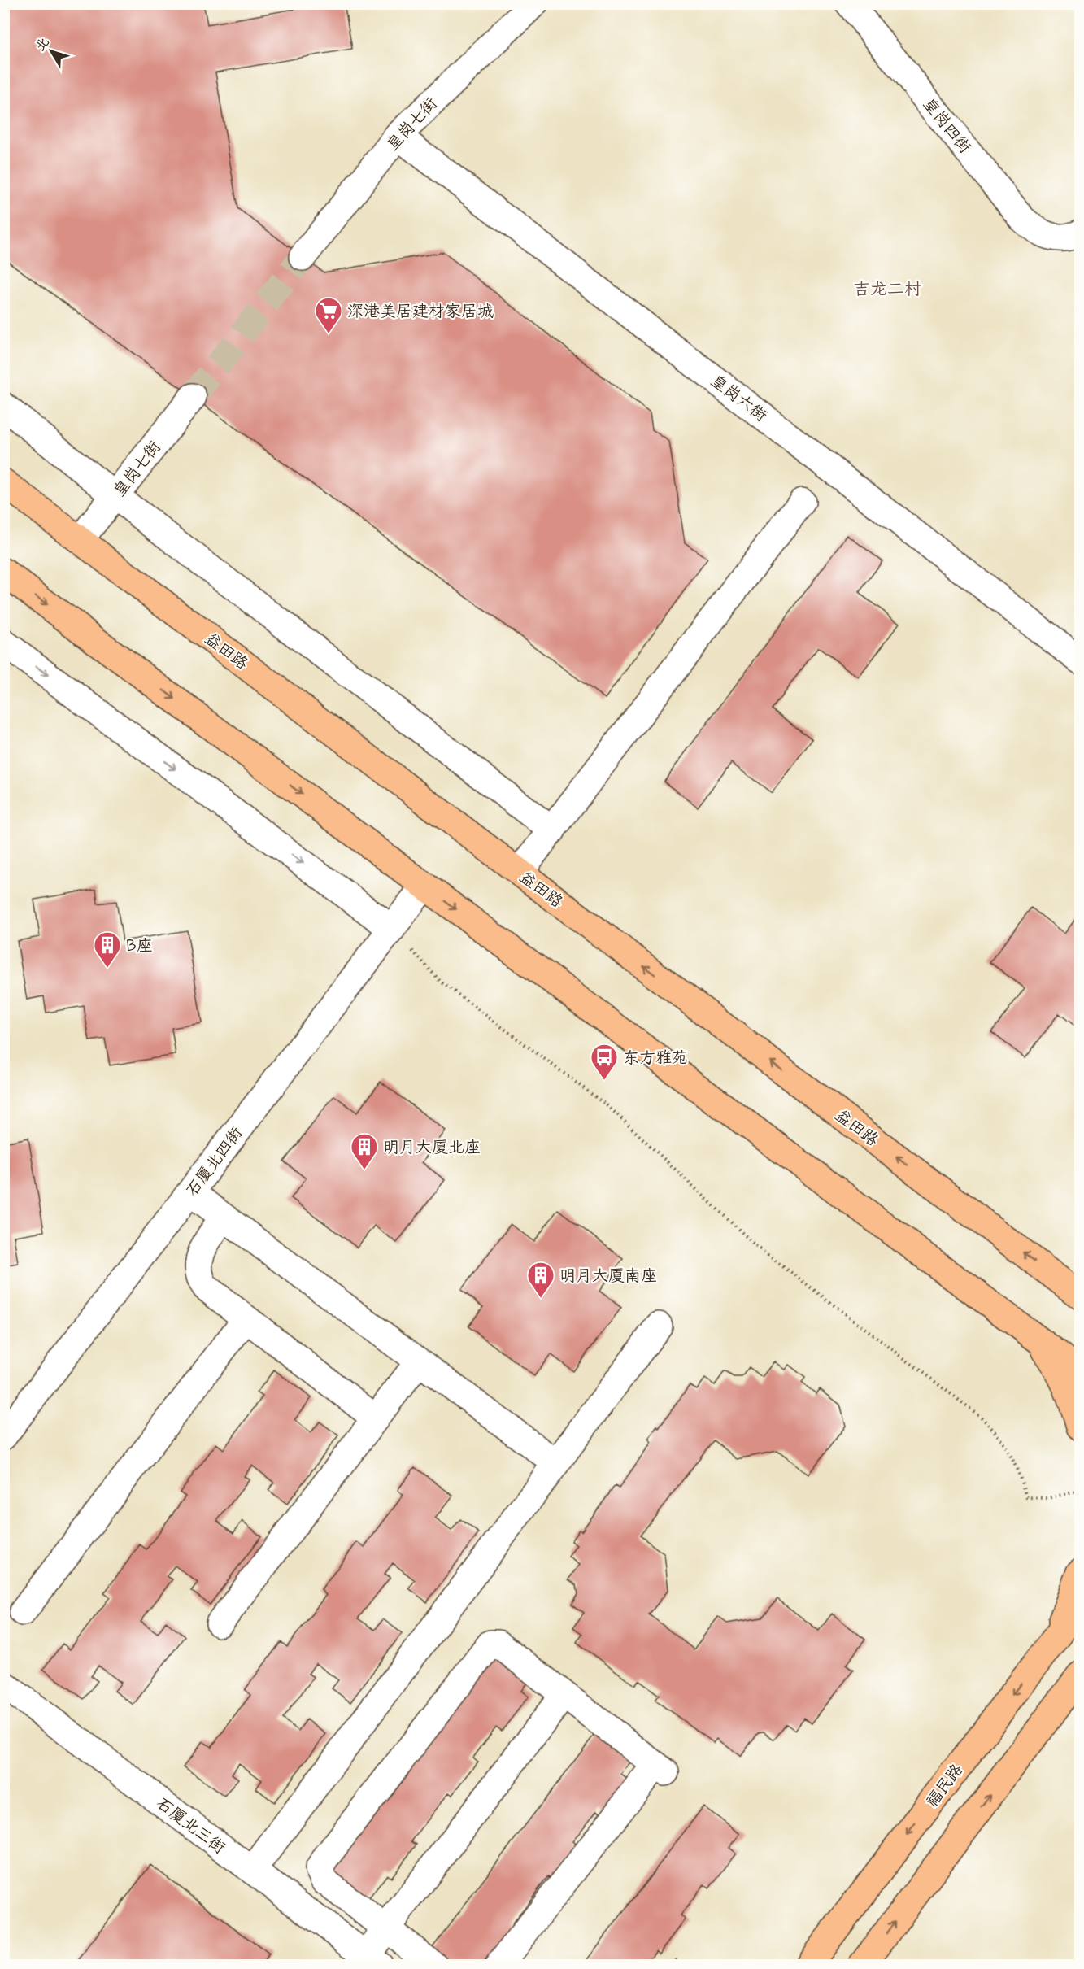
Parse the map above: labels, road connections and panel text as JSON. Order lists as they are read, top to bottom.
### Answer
{
  "streets": {
    "main road": ["益田路", "福民路"],
    "street": [
      "皇岗七街",
      "皇岗四街",
      "皇岗六街",
      "石厦北四街",
      "石厦北三街"
    ]
  },
  "crossings": [
    ["皇岗七街", "皇岗六街"],
    ["皇岗七街", "益田路"]
  ],
  "districts": ["吉龙二村"],
  "places": {
    "supermarket": ["深港美居建材家居城"],
    "building": ["B座", "明月大厦北座", "明月大厦南座"],
    "bus stop": ["东方雅苑"]
  },
  "north": "top left"
}
